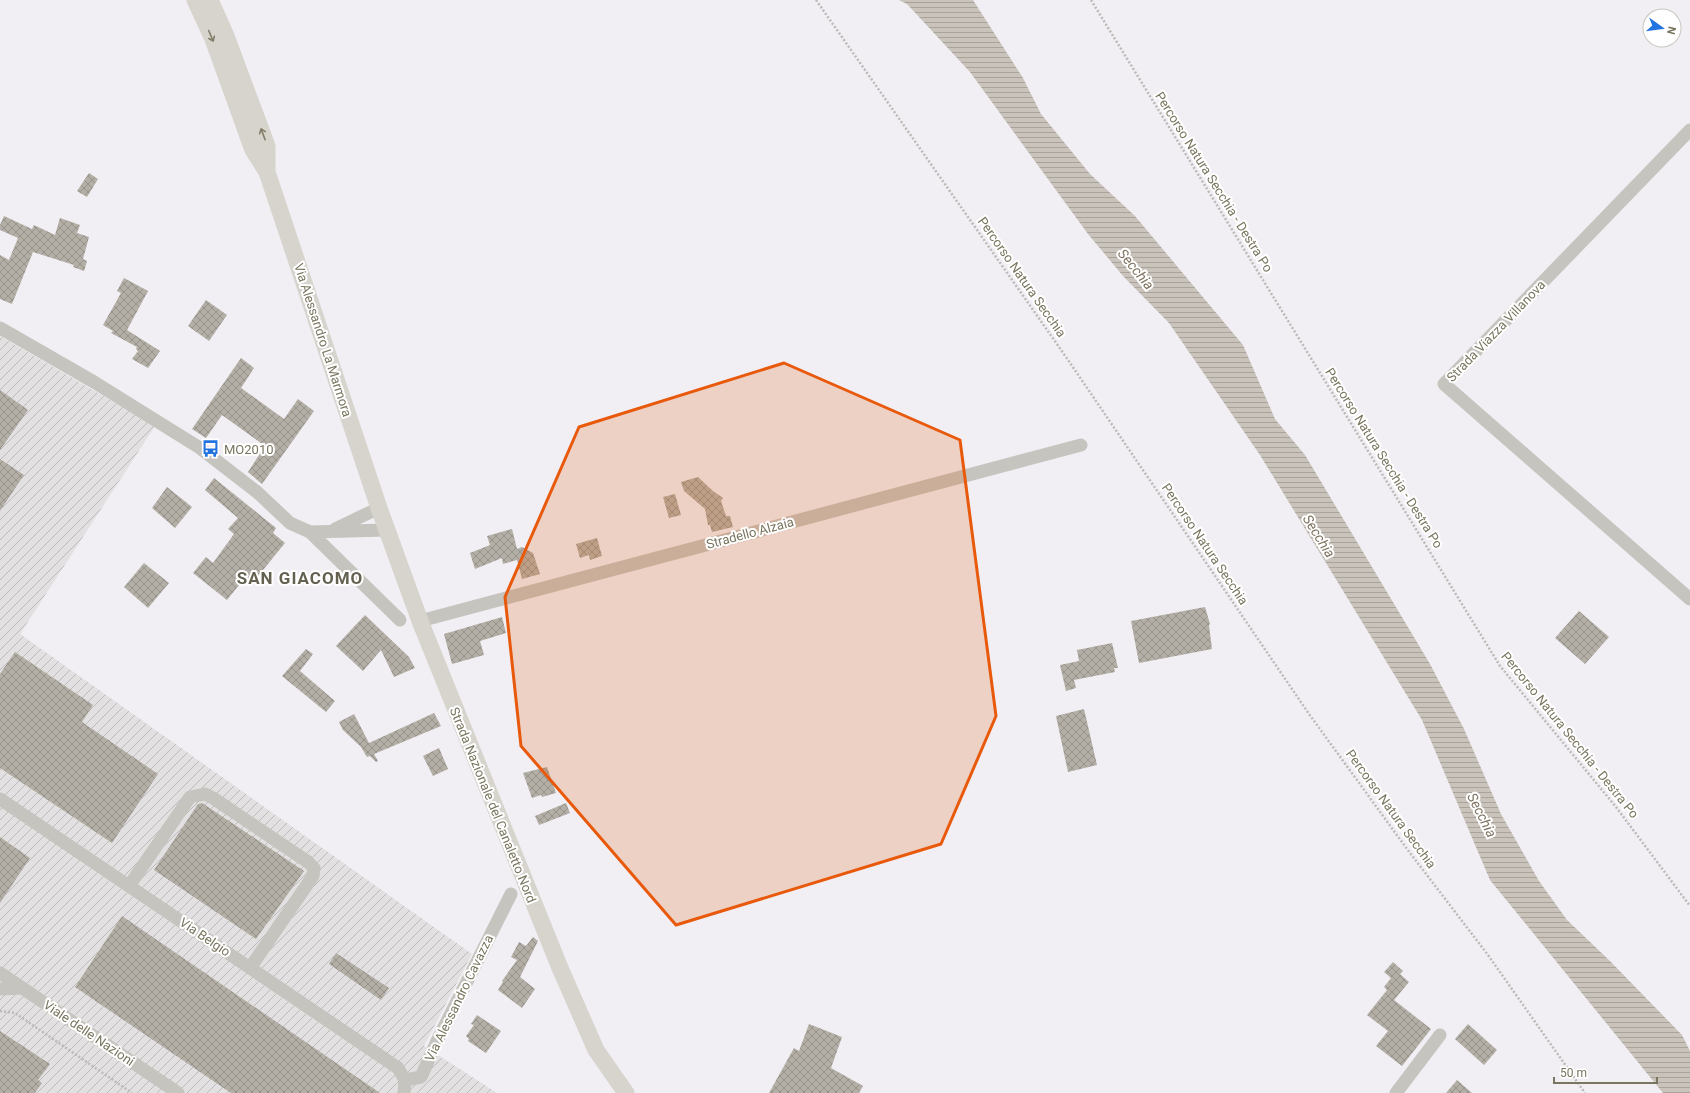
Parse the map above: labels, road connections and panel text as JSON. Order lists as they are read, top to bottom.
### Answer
{
  "streets": {
    "main road": ["Via Alessandro La Marmora", "Strada Nazionale del Canaletto Nord"],
    "street": [
      "Strada Viazza Villanova",
      "Stradello Alzaia",
      "Via Belgio",
      "Via Alessandro Cavazza",
      "Viale delle Nazioni"
    ],
    "path": ["Percorso Natura Secchia - Destra Po", "Percorso Natura Secchia"]
  },
  "crossings": [
    ["Via Alessandro La Marmora", "Strada Nazionale del Canaletto Nord"],
    ["Stradello Alzaia", "Strada Nazionale del Canaletto Nord"],
    ["Via Belgio", "Via Alessandro Cavazza"]
  ],
  "districts": ["SAN GIACOMO"],
  "water": ["Secchia"],
  "places": {
    "bus stop": ["MO2010"]
  },
  "scale_bar": "50 m",
  "north": "right"
}
